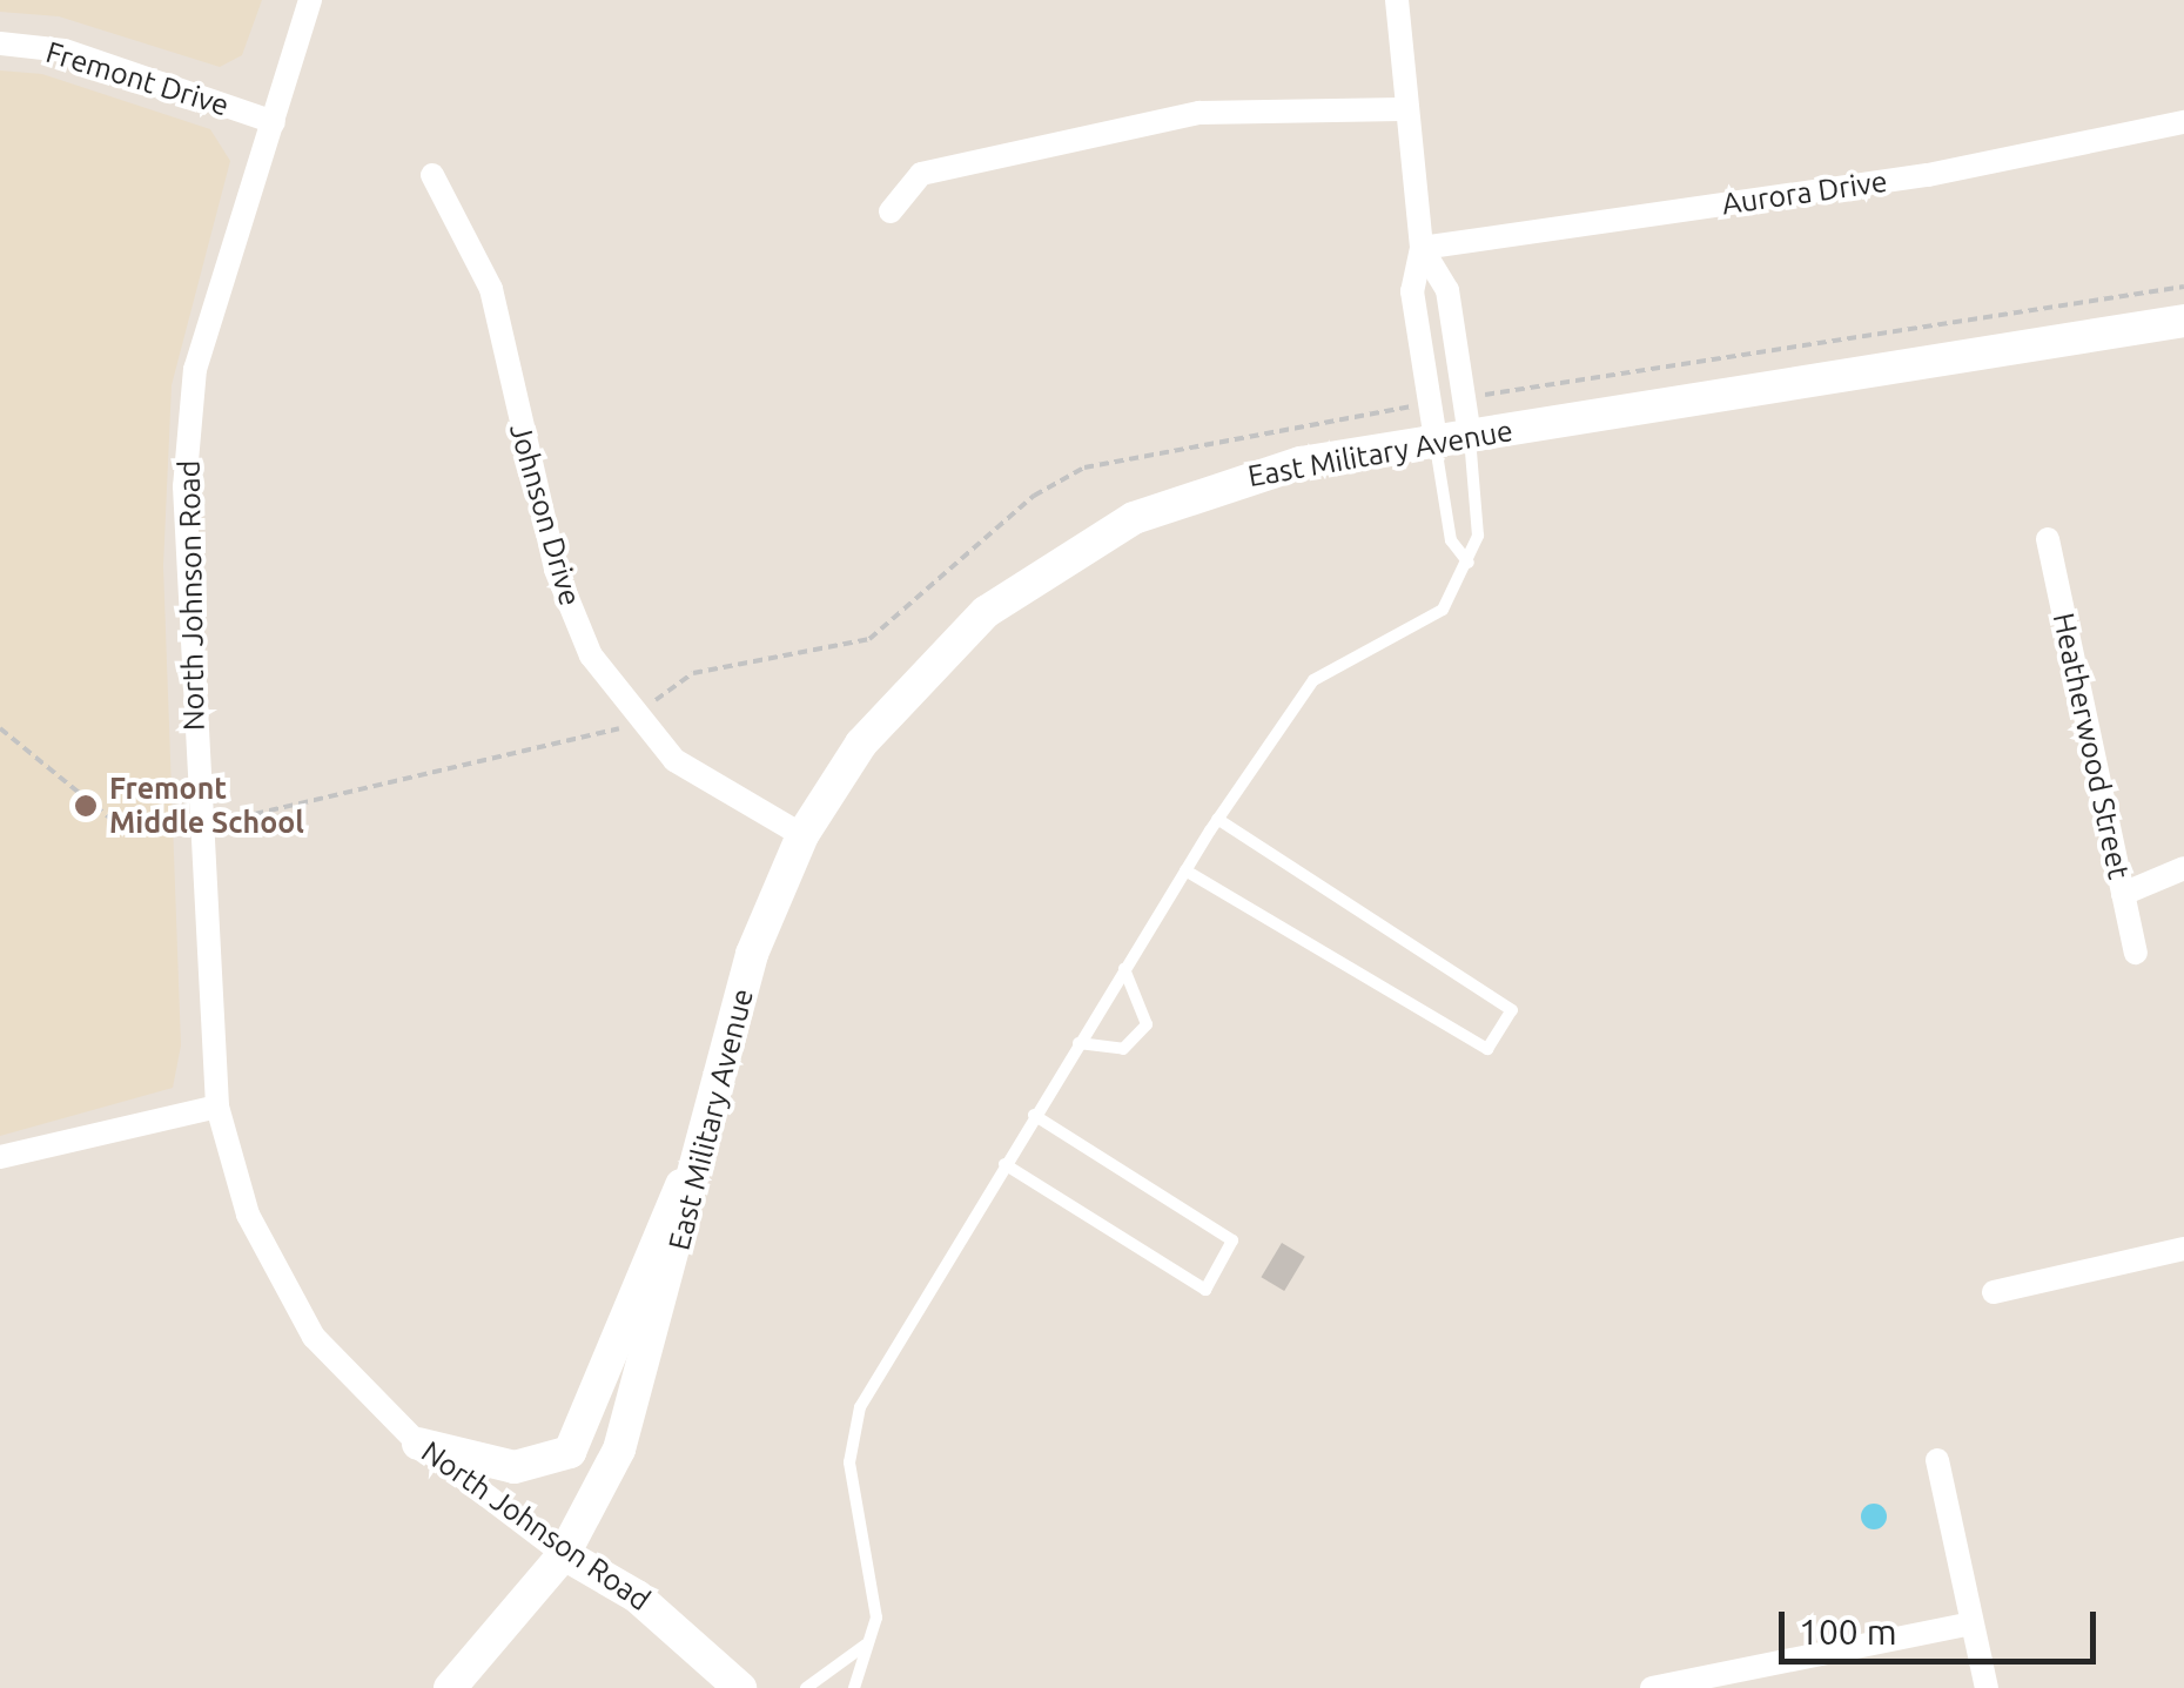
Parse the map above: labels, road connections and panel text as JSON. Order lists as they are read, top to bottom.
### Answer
{
  "streets": {
    "main road": ["East Military Avenue", "North Johnson Road"],
    "street": [
      "Fremont Drive",
      "Aurora Drive",
      "Johnson Drive",
      "Heatherwood Street"
    ]
  },
  "crossings": [
    ["Fremont Drive", "North Johnson Road"],
    ["East Military Avenue", "Johnson Drive"],
    ["East Military Avenue", "North Johnson Road"]
  ],
  "places": ["Fremont Middle School"],
  "scale_bar": "100 m"
}
